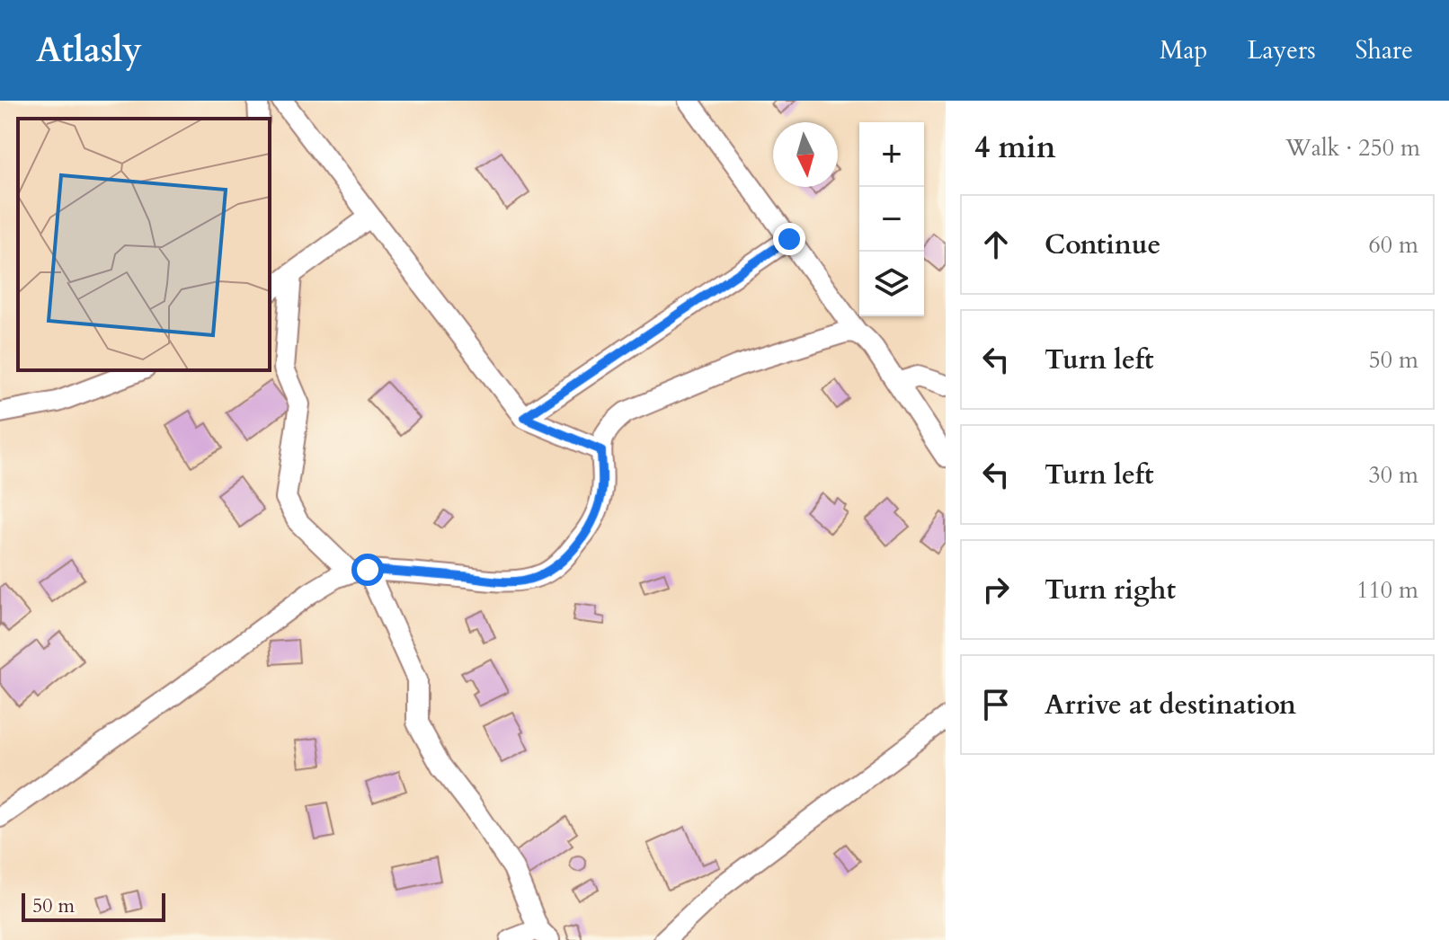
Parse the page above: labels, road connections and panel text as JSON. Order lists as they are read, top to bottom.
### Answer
{
  "scale_bar": "50 m",
  "north": "bottom",
  "page": {
    "header": "Atlasly",
    "nav": ["Map", "Layers", "Share"],
    "heading": ["4 min", "Walk · 250 m"],
    "map_buttons": ["+", "−"],
    "list": [
      ["Continue", "60 m"],
      ["Turn left", "50 m"],
      ["Turn left", "30 m"],
      ["Turn right", "110 m"],
      "Arrive at destination"
    ],
    "scale": "50 m"
  }
}
